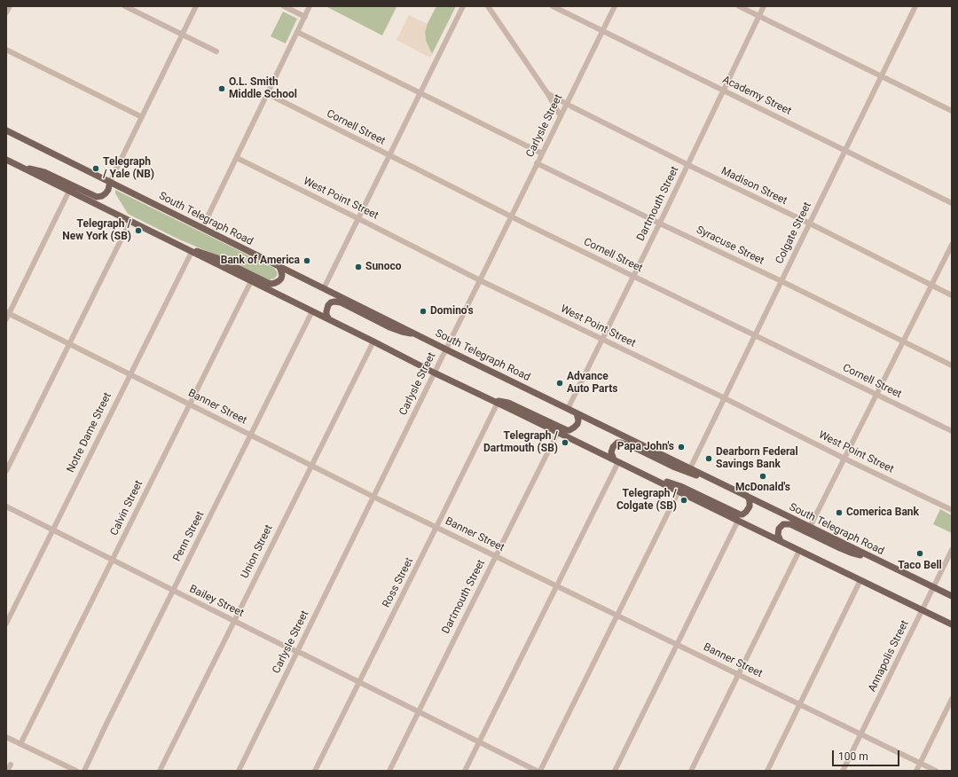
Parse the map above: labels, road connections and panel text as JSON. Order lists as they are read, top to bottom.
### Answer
{
  "streets": {
    "main road": ["South Telegraph Road"],
    "street": [
      "Academy Street",
      "Carlysle Street",
      "Cornell Street",
      "Madison Street",
      "West Point Street",
      "Dartmouth Street",
      "Colgate Street",
      "Syracuse Street",
      "Banner Street",
      "Notre Dame Street",
      "Calvin Street",
      "Penn Street",
      "Union Street",
      "Ross Street",
      "Bailey Street",
      "Annapolis Street"
    ]
  },
  "crossings": [
    ["Academy Street", "Carlysle Street"],
    ["Academy Street", "Dartmouth Street"],
    ["Academy Street", "Colgate Street"],
    ["Carlysle Street", "Cornell Street"],
    ["Carlysle Street", "Madison Street"],
    ["Carlysle Street", "West Point Street"],
    ["Carlysle Street", "South Telegraph Road"],
    ["Carlysle Street", "Syracuse Street"],
    ["Carlysle Street", "Banner Street"],
    ["Carlysle Street", "Bailey Street"],
    ["Cornell Street", "Dartmouth Street"],
    ["Cornell Street", "Colgate Street"],
    ["Madison Street", "Dartmouth Street"],
    ["Madison Street", "Colgate Street"],
    ["West Point Street", "Dartmouth Street"],
    ["West Point Street", "Colgate Street"],
    ["Dartmouth Street", "South Telegraph Road"],
    ["Dartmouth Street", "Syracuse Street"],
    ["Dartmouth Street", "Banner Street"],
    ["Dartmouth Street", "Bailey Street"],
    ["South Telegraph Road", "Colgate Street"],
    ["South Telegraph Road", "Annapolis Street"],
    ["Colgate Street", "Syracuse Street"],
    ["Banner Street", "Notre Dame Street"],
    ["Banner Street", "Calvin Street"],
    ["Banner Street", "Penn Street"],
    ["Banner Street", "Union Street"],
    ["Banner Street", "Ross Street"],
    ["Banner Street", "Annapolis Street"],
    ["Notre Dame Street", "Bailey Street"],
    ["Calvin Street", "Bailey Street"],
    ["Penn Street", "Bailey Street"],
    ["Union Street", "Bailey Street"],
    ["Ross Street", "Bailey Street"]
  ],
  "places": [
    "O.L. Smith Middle School",
    "Telegraph / Yale (NB)",
    "Telegraph / New York (SB)",
    "Bank of America",
    "Sunoco",
    "Domino's",
    "Advance Auto Parts",
    "Telegraph / Dartmouth (SB)",
    "Papa John's",
    "Dearborn Federal Savings Bank",
    "McDonald's",
    "Telegraph / Colgate (SB)",
    "Comerica Bank",
    "Taco Bell"
  ],
  "scale_bar": "100 m"
}
